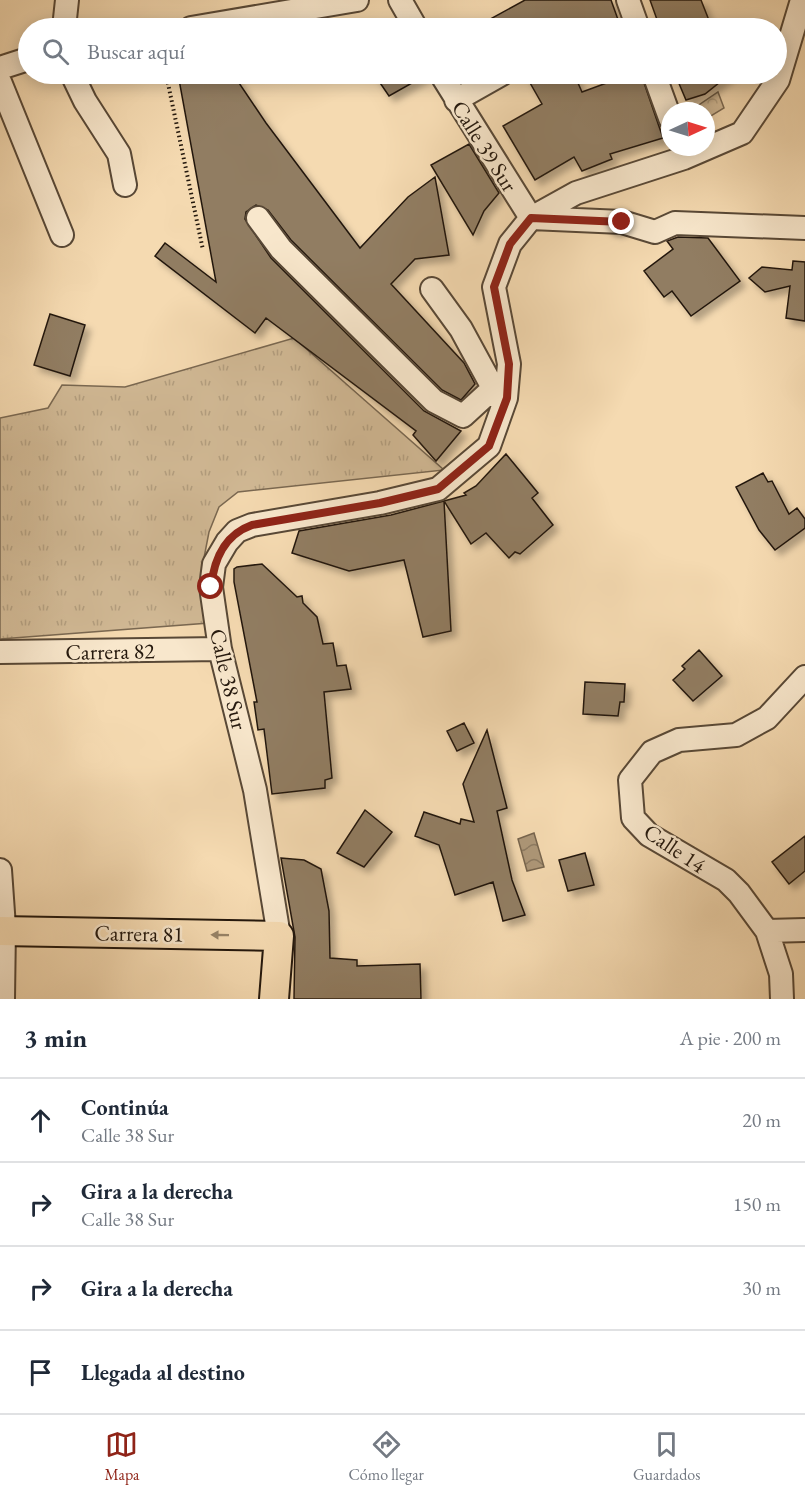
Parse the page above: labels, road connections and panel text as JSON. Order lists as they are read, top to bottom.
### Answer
{
  "streets": {
    "main road": ["Calle 38 Sur", "Carrera 81"],
    "street": ["Calle 39 Sur", "Carrera 82", "Calle 14"]
  },
  "crossings": [
    ["Calle 39 Sur", "Calle 38 Sur"],
    ["Carrera 82", "Calle 38 Sur"],
    ["Calle 38 Sur", "Carrera 81"]
  ],
  "one_way": ["Carrera 81"],
  "north": "right",
  "page": {
    "search": "Buscar aquí",
    "heading": ["3 min", "A pie · 200 m"],
    "list": [
      ["Continúa", "Calle 38 Sur", "20 m"],
      ["Gira a la derecha", "Calle 38 Sur", "150 m"],
      ["Gira a la derecha", "30 m"],
      "Llegada al destino"
    ],
    "nav": ["Mapa", "Cómo llegar", "Guardados"]
  }
}
